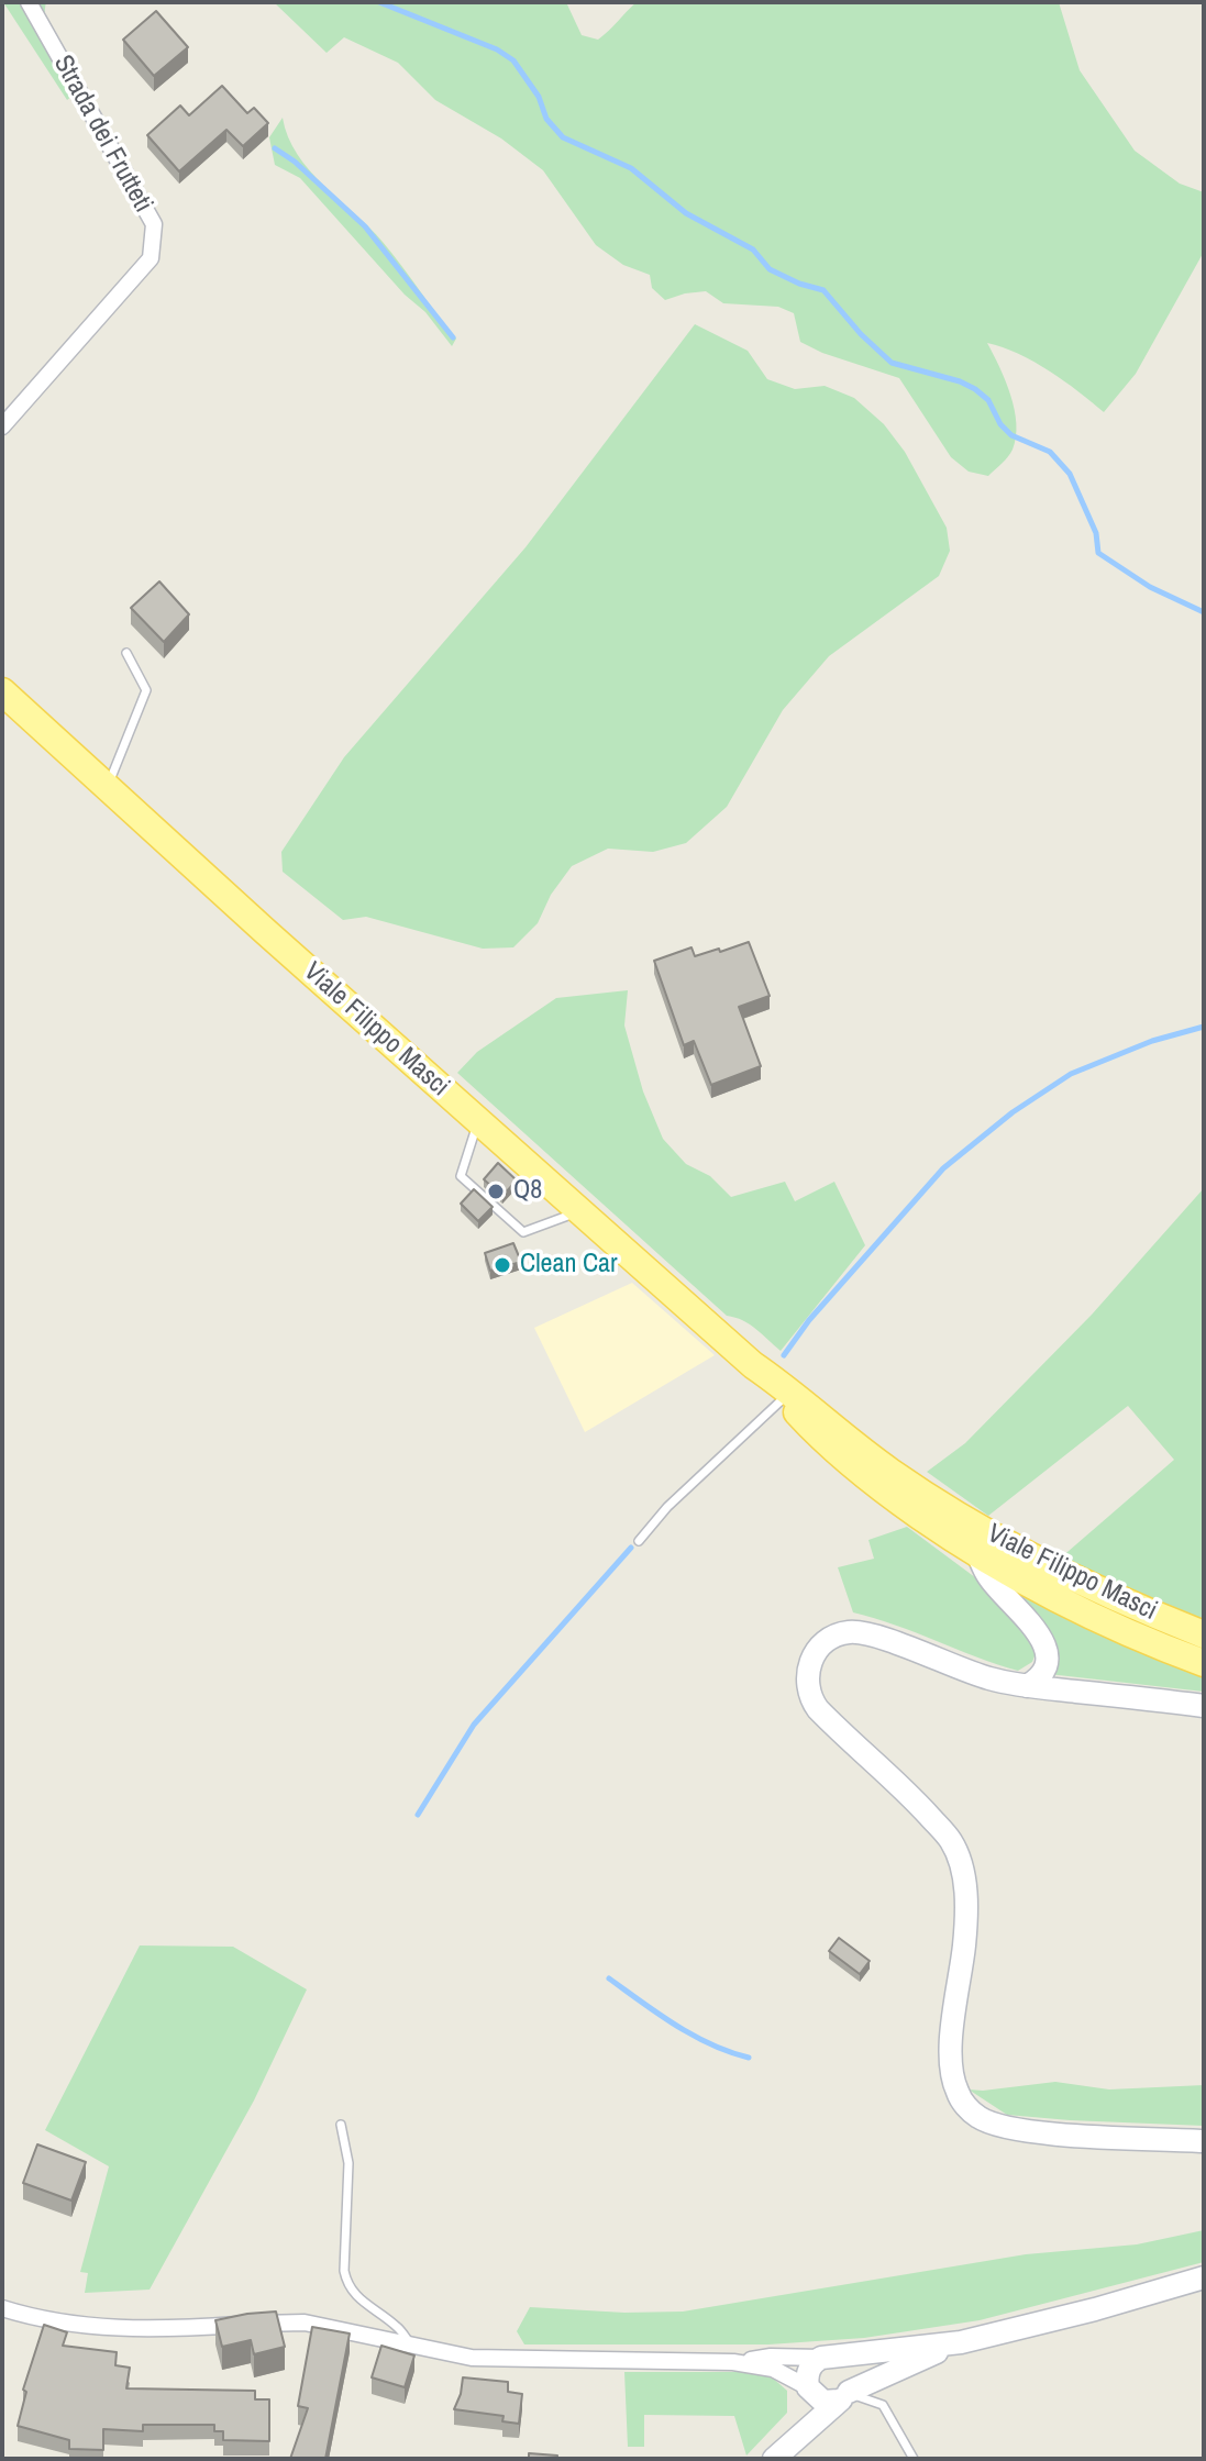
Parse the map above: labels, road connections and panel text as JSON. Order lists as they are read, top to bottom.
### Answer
{
  "streets": {
    "main road": ["Viale Filippo Masci"],
    "street": ["Strada dei Frutteti"]
  },
  "places": ["Q8", "Clean Car"]
}
